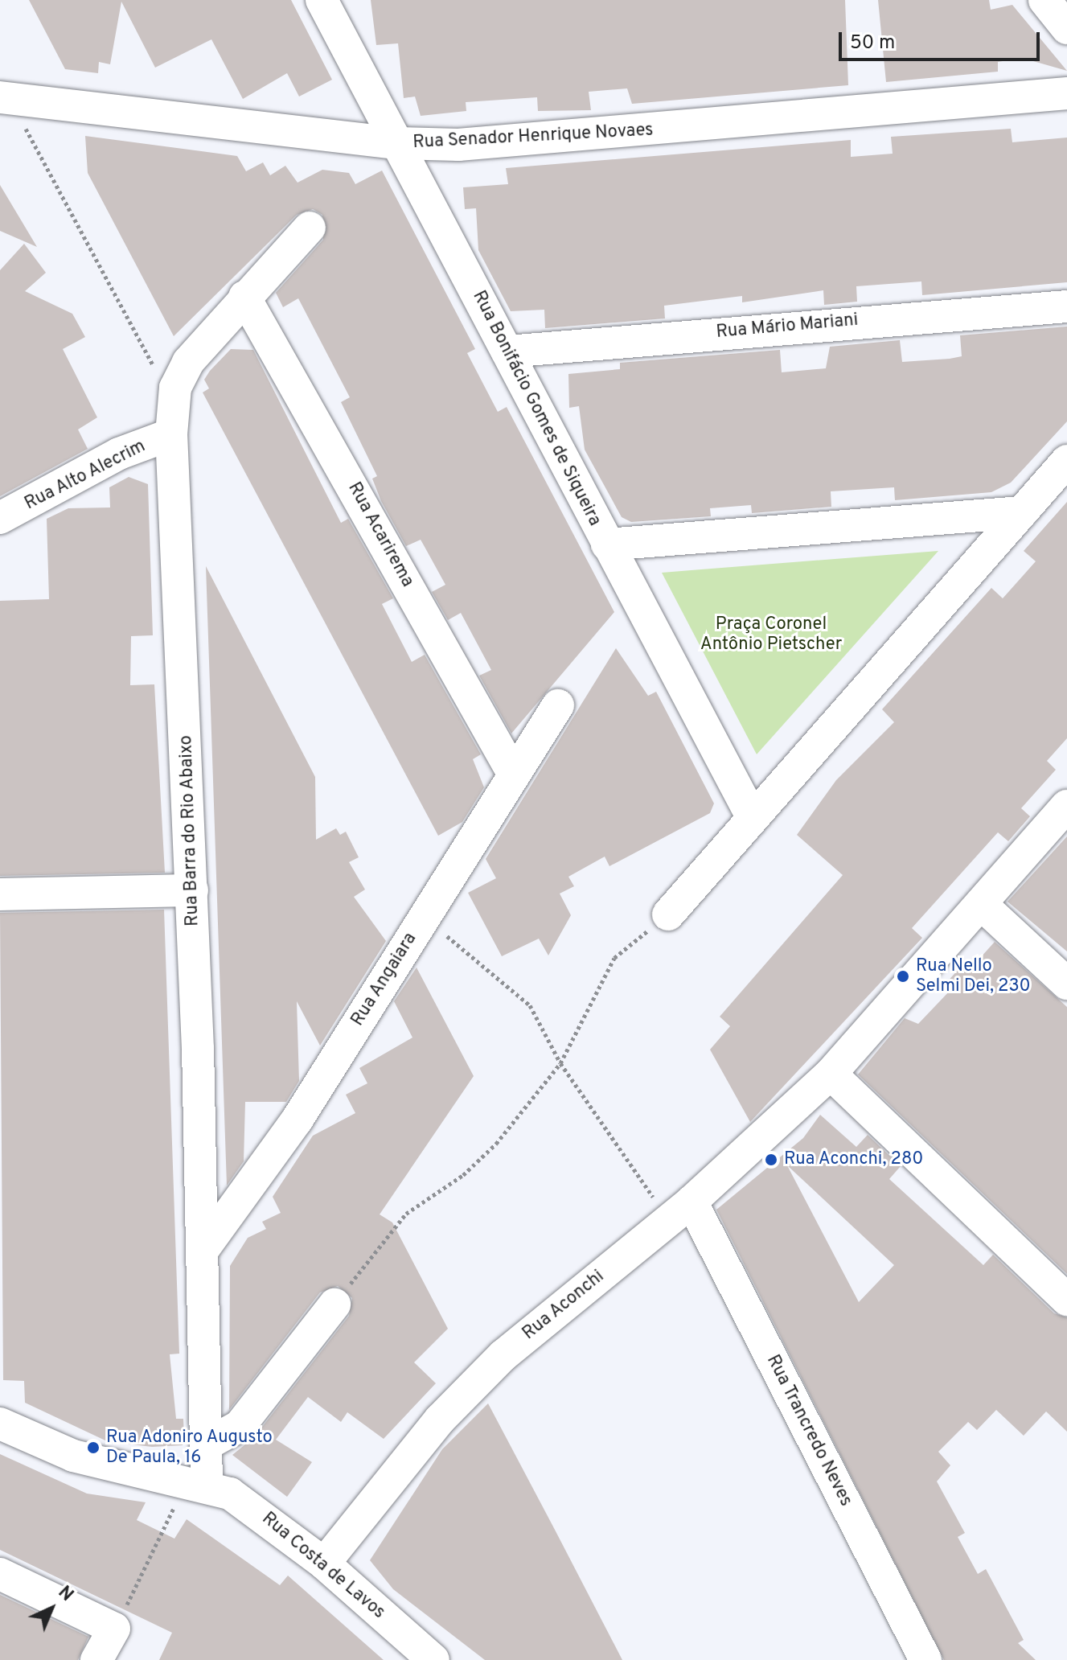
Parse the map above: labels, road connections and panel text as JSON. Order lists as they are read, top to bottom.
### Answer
{
  "streets": {
    "street": [
      "Rua Senador Henrique Novaes",
      "Rua Mário Mariani",
      "Rua Bonifácio Gomes de Siqueira",
      "Rua Alto Alecrim",
      "Rua Acarirema",
      "Rua Barra do Rio Abaixo",
      "Rua Angaiara",
      "Rua Aconchi",
      "Rua Trancredo Neves",
      "Rua Costa de Lavos"
    ]
  },
  "crossings": [
    ["Rua Senador Henrique Novaes", "Rua Bonifácio Gomes de Siqueira"],
    ["Rua Mário Mariani", "Rua Bonifácio Gomes de Siqueira"],
    ["Rua Alto Alecrim", "Rua Barra do Rio Abaixo"],
    ["Rua Acarirema", "Rua Barra do Rio Abaixo"],
    ["Rua Acarirema", "Rua Angaiara"],
    ["Rua Barra do Rio Abaixo", "Rua Angaiara"],
    ["Rua Barra do Rio Abaixo", "Rua Costa de Lavos"],
    ["Rua Aconchi", "Rua Trancredo Neves"],
    ["Rua Aconchi", "Rua Costa de Lavos"]
  ],
  "parks": ["Praça Coronel Antônio Pietscher"],
  "places": ["Rua Nello Selmi Dei, 230", "Rua Aconchi, 280", "Rua Adoniro Augusto De Paula, 16"],
  "scale_bar": "50 m",
  "north": "top right"
}
